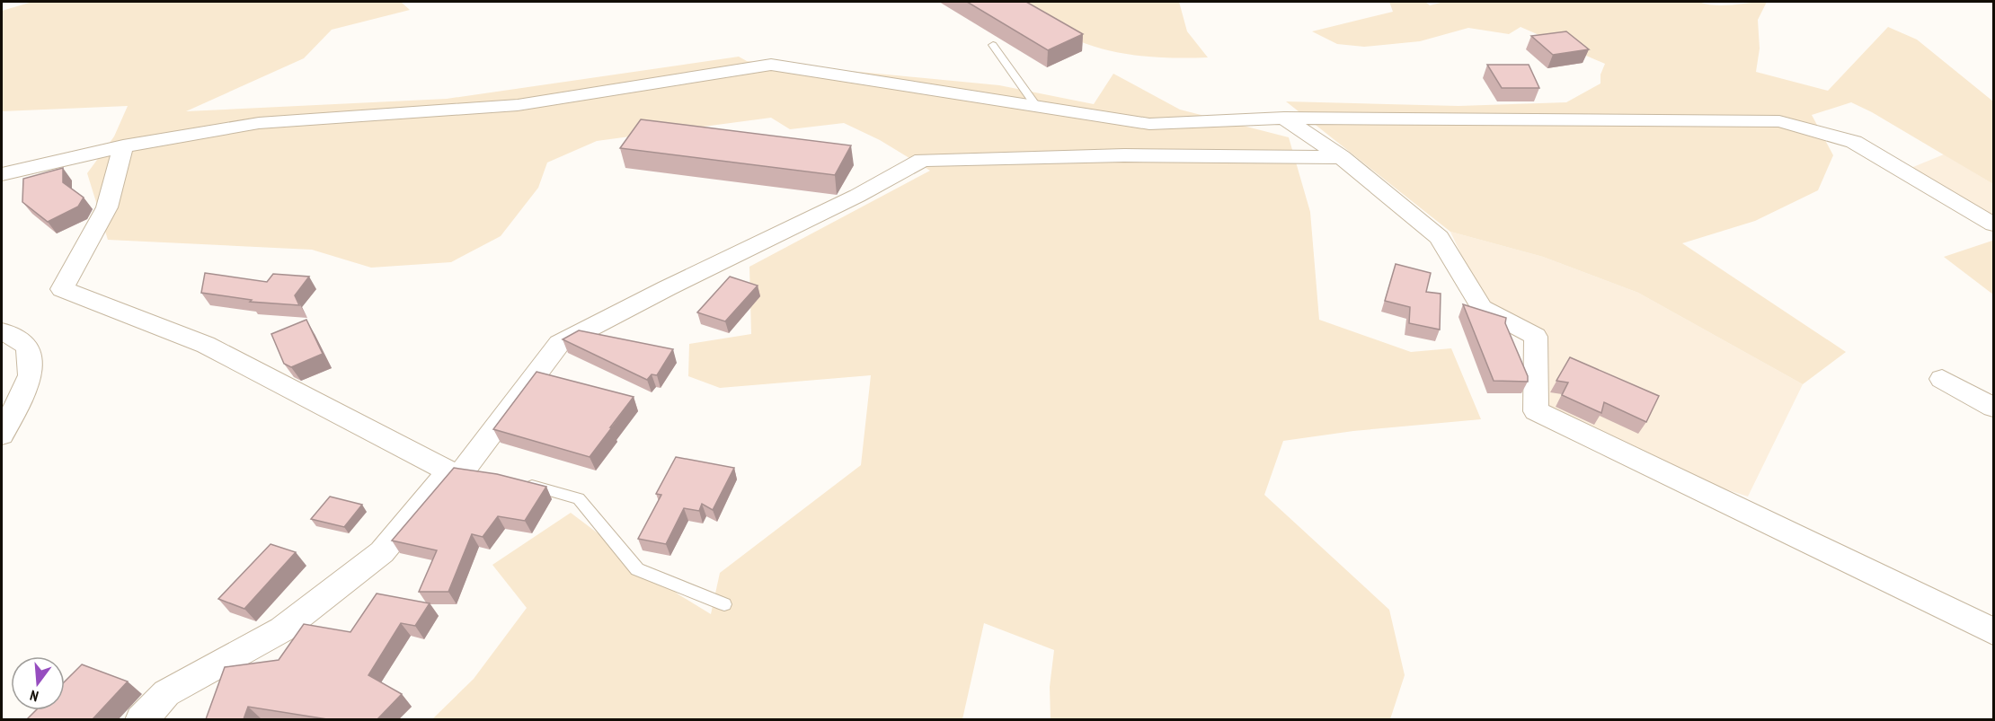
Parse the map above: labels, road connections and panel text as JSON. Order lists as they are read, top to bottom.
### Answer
{
  "north": "bottom"
}
